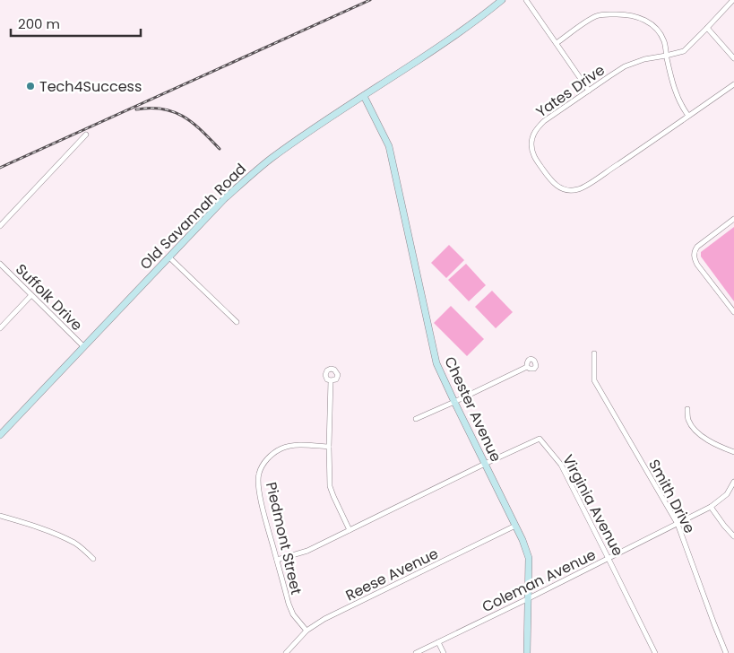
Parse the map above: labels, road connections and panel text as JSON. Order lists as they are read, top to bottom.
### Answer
{
  "streets": {
    "main road": ["Old Savannah Road", "Chester Avenue"],
    "street": [
      "Yates Drive",
      "Suffolk Drive",
      "Smith Drive",
      "Virginia Avenue",
      "Piedmont Street",
      "Reese Avenue",
      "Coleman Avenue"
    ]
  },
  "crossings": [
    ["Old Savannah Road", "Suffolk Drive"],
    ["Old Savannah Road", "Chester Avenue"],
    ["Chester Avenue", "Virginia Avenue"],
    ["Chester Avenue", "Reese Avenue"],
    ["Chester Avenue", "Coleman Avenue"],
    ["Smith Drive", "Coleman Avenue"],
    ["Virginia Avenue", "Piedmont Street"],
    ["Virginia Avenue", "Coleman Avenue"],
    ["Piedmont Street", "Reese Avenue"]
  ],
  "places": ["Tech4Success"],
  "scale_bar": "200 m"
}
